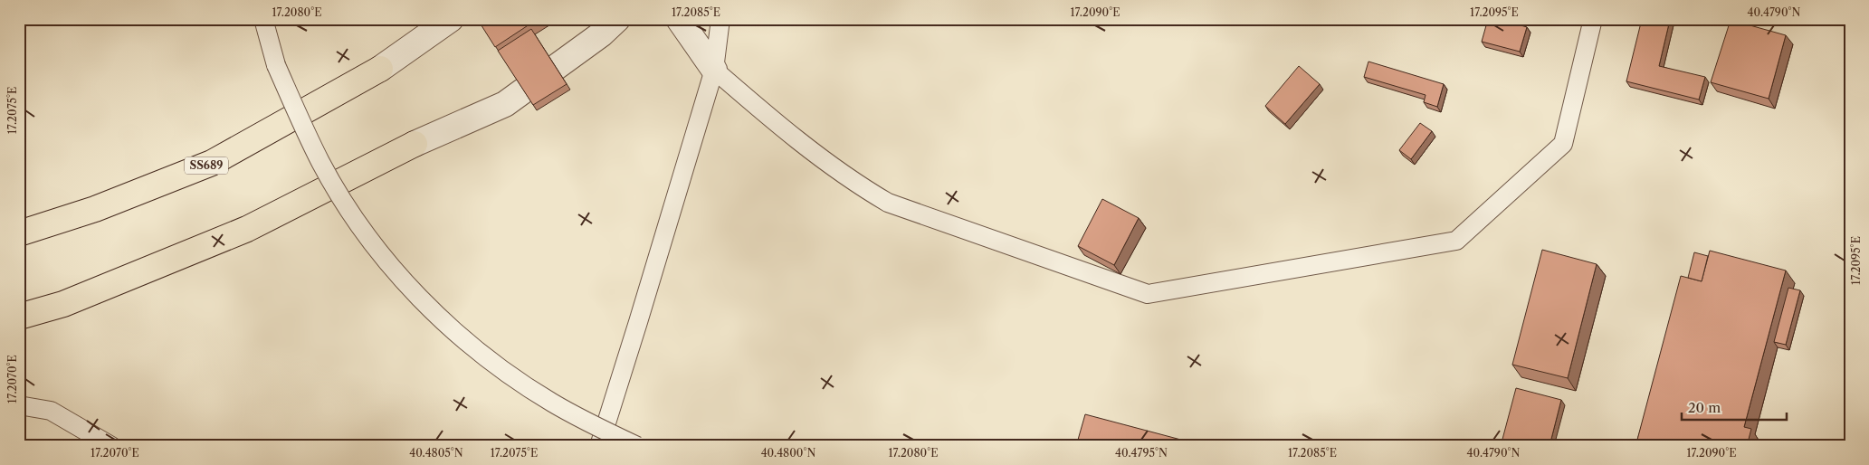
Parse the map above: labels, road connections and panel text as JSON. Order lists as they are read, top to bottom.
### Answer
{
  "streets": {
    "highway": ["SS689"]
  },
  "scale_bar": "20 m",
  "coordinates": [
    "17.2080°E",
    "17.2085°E",
    "17.2090°E",
    "17.2095°E",
    "40.4790°N",
    "17.2075°E",
    "17.2070°E",
    "40.4805°N",
    "40.4800°N",
    "40.4795°N"
  ]
}
